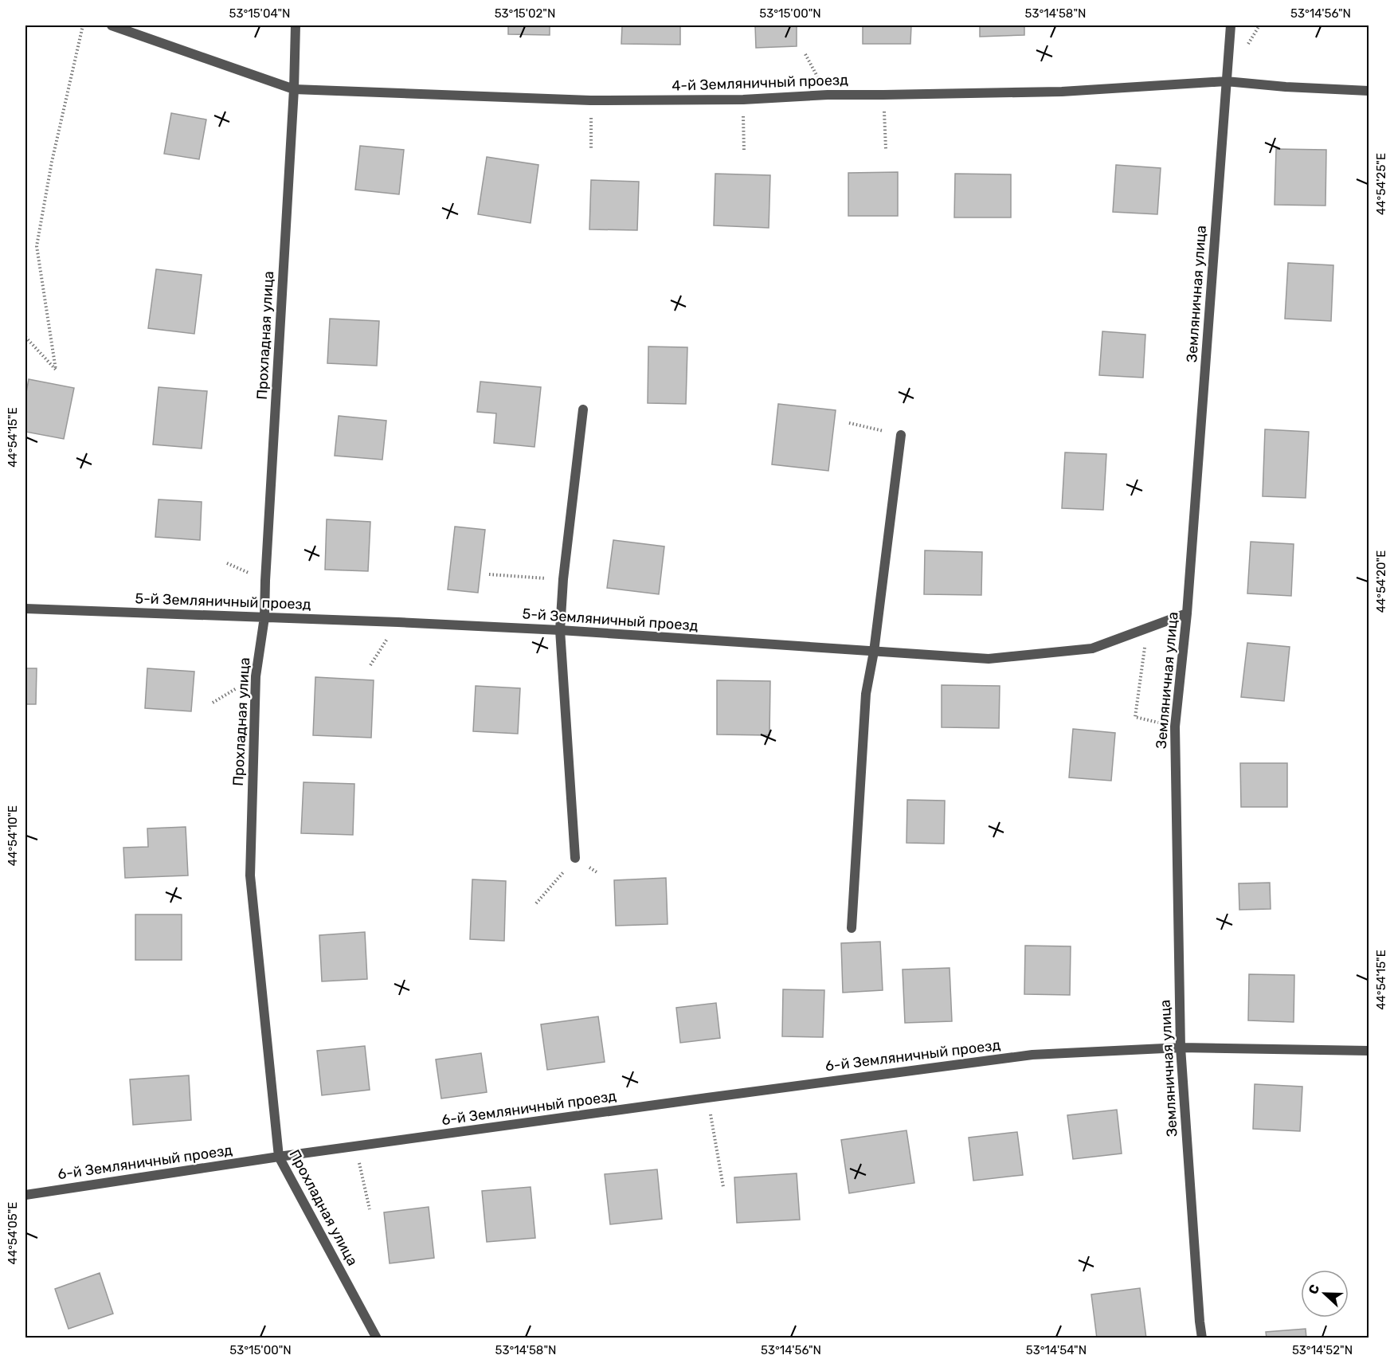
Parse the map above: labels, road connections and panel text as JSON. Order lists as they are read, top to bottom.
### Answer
{
  "streets": {
    "street": [
      "4-й Земляничный проезд",
      "Земляничная улица",
      "Прохладная улица",
      "5-й Земляничный проезд",
      "6-й Земляничный проезд"
    ]
  },
  "crossings": [
    ["4-й Земляничный проезд", "Земляничная улица"],
    ["4-й Земляничный проезд", "Прохладная улица"],
    ["Земляничная улица", "5-й Земляничный проезд"],
    ["Земляничная улица", "6-й Земляничный проезд"],
    ["Прохладная улица", "5-й Земляничный проезд"],
    ["Прохладная улица", "6-й Земляничный проезд"]
  ],
  "north": "left",
  "coordinates": [
    "53°15'04\"N",
    "53°15'02\"N",
    "53°15'00\"N",
    "53°14'58\"N",
    "53°14'56\"N",
    "44°54'25\"E",
    "44°54'15\"E",
    "44°54'20\"E",
    "44°54'10\"E",
    "44°54'05\"E",
    "53°14'54\"N",
    "53°14'52\"N"
  ]
}
